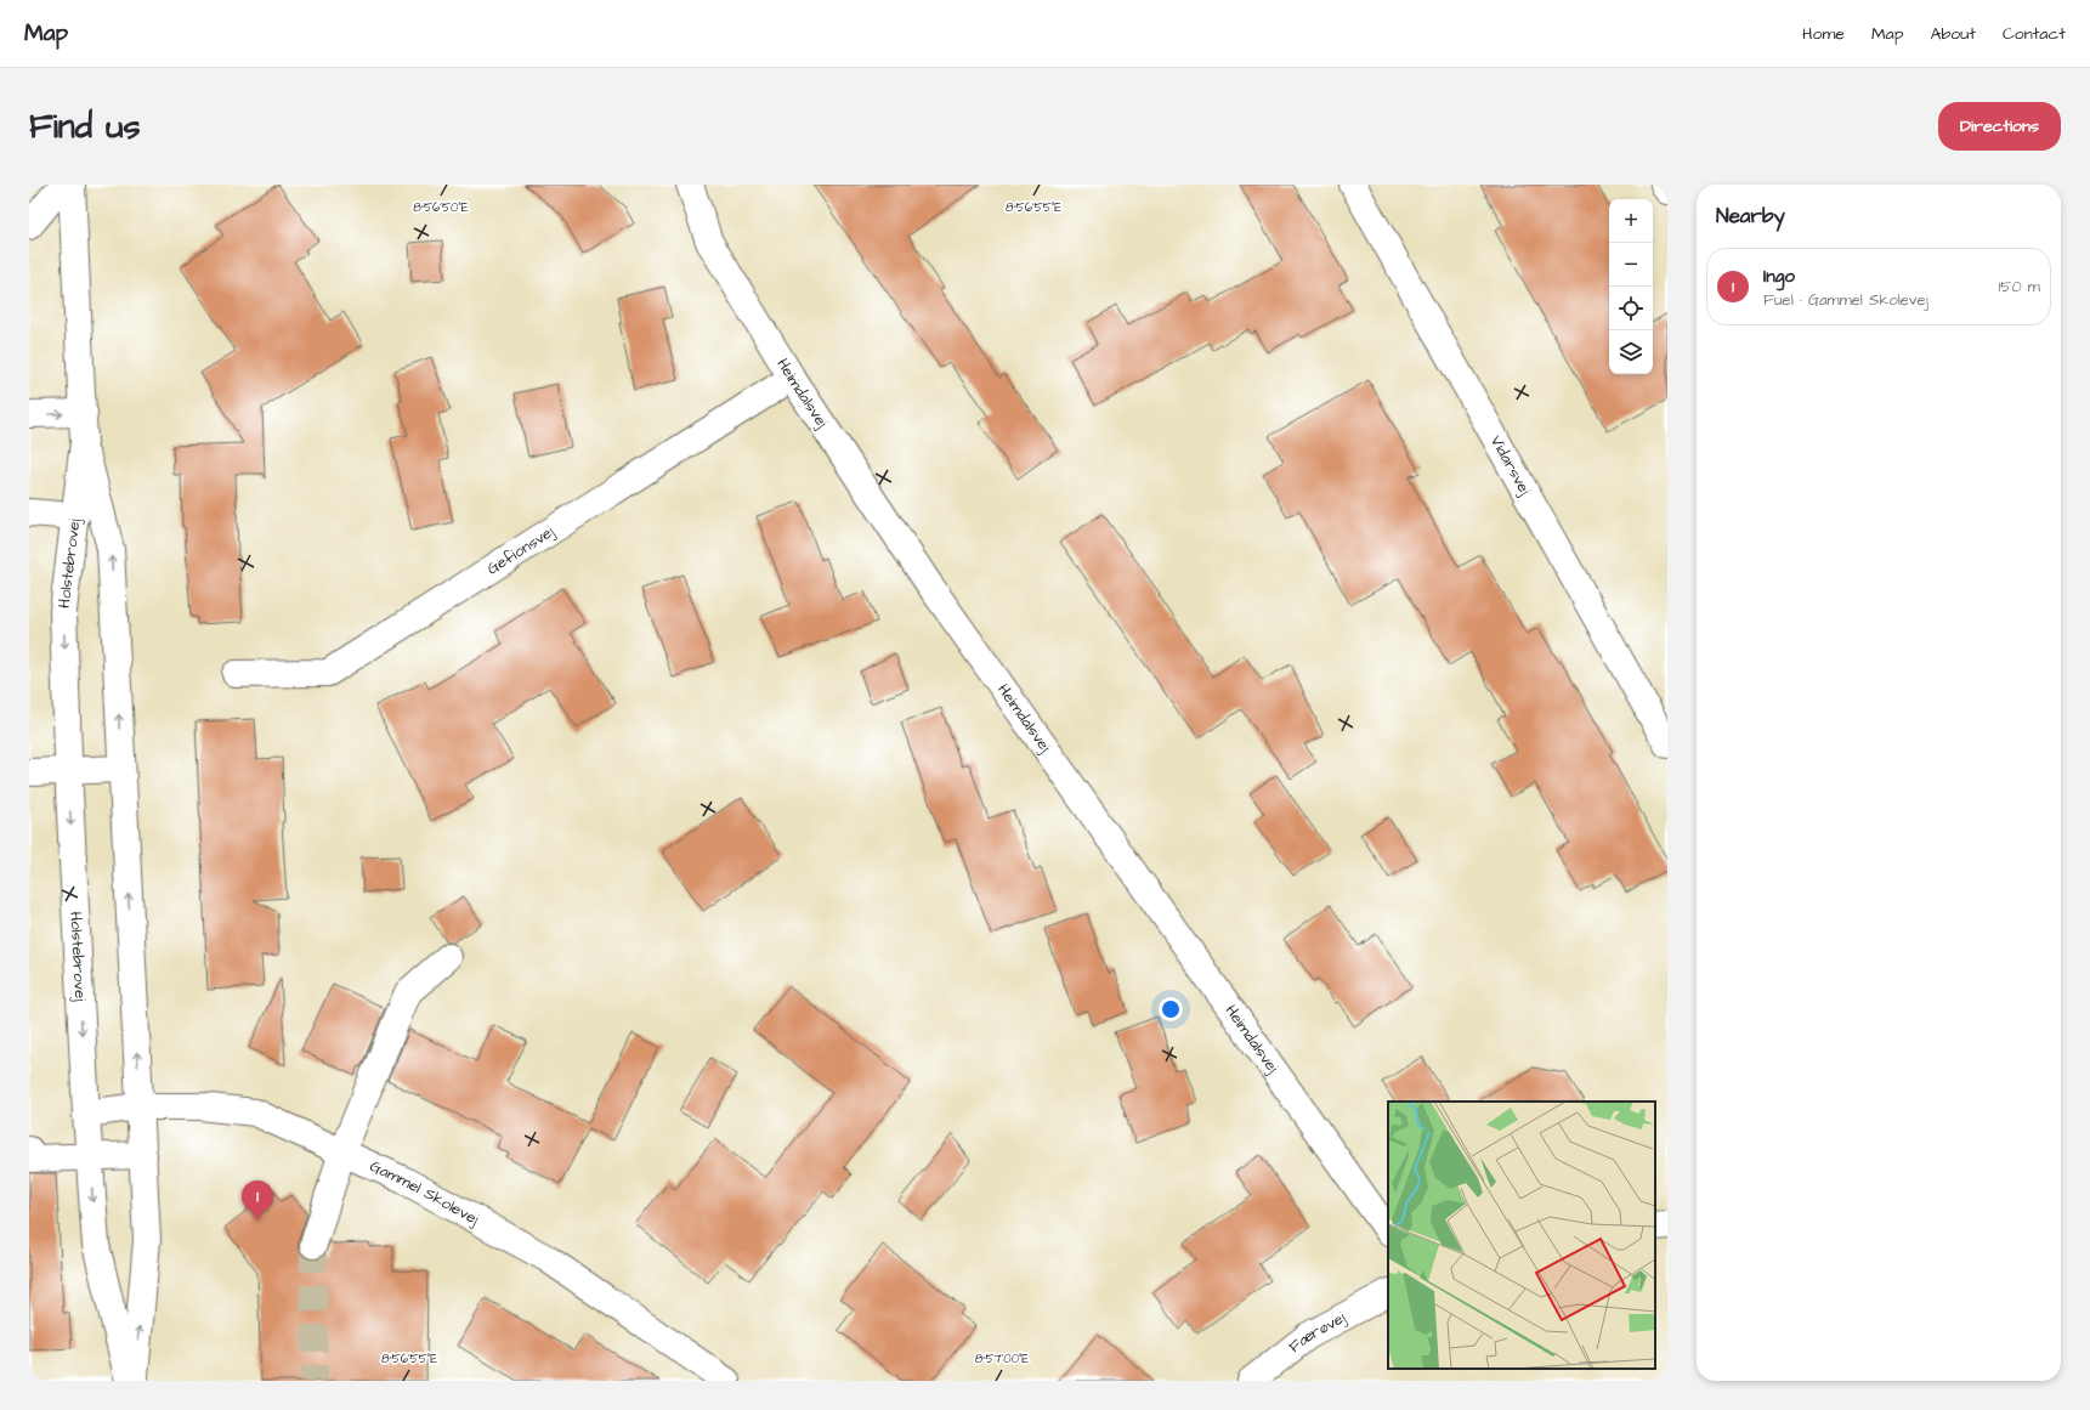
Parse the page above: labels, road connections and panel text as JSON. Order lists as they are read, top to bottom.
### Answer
{
  "streets": {
    "street": [
      "Heimdalsvej",
      "Vidarsvej",
      "Gefionsvej",
      "Holstebrovej",
      "Gammel Skolevej",
      "Færøvej"
    ]
  },
  "crossings": [
    ["Heimdalsvej", "Gefionsvej"],
    ["Holstebrovej", "Gammel Skolevej"]
  ],
  "page": {
    "header": "Map",
    "nav": [
      "Home",
      "Map",
      "About",
      "Contact"
    ],
    "buttons": "Directions",
    "title": "Find us",
    "heading": "Nearby",
    "map_buttons": ["+", "−"],
    "list": [
      {
        "mark": "1",
        "name": "Ingo",
        "note": "Fuel · Gammel Skolevej",
        "value": "150 m"
      }
    ],
    "pins": "1"
  },
  "coordinates": ["8°56'50\"E", "8°56'55\"E", "8°57'00\"E"]
}
